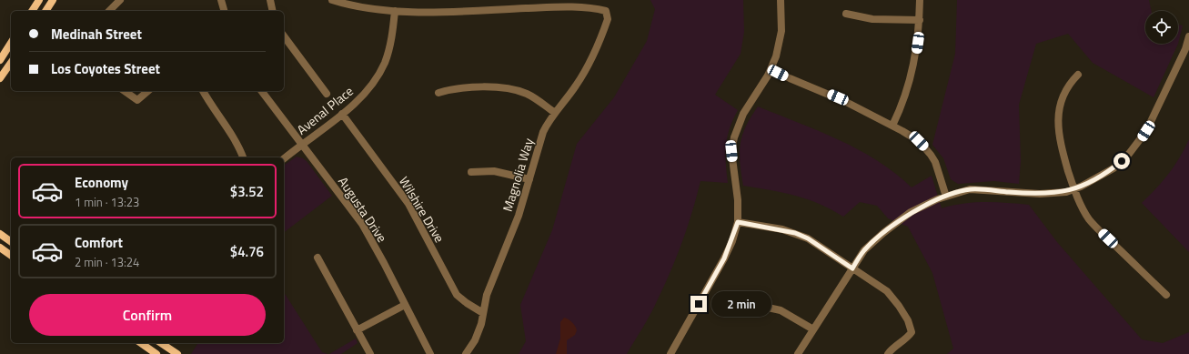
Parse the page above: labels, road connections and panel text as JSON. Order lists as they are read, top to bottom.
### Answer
{
  "streets": {
    "street": [
      "Avenal Place",
      "Magnolia Way",
      "Augusta Drive",
      "Wilshire Drive"
    ]
  },
  "crossings": [
    ["Avenal Place", "Magnolia Way"],
    ["Avenal Place", "Augusta Drive"],
    ["Avenal Place", "Wilshire Drive"],
    ["Magnolia Way", "Wilshire Drive"]
  ],
  "page": {
    "banner": ["Medinah Street", "Los Coyotes Street"],
    "list": [
      {
        "name": "Economy",
        "note": "1 min · 13:23",
        "value": "$3.52"
      },
      {
        "name": "Comfort",
        "note": "2 min · 13:24",
        "value": "$4.76"
      }
    ],
    "buttons": "Confirm",
    "bubble": "2 min"
  }
}
